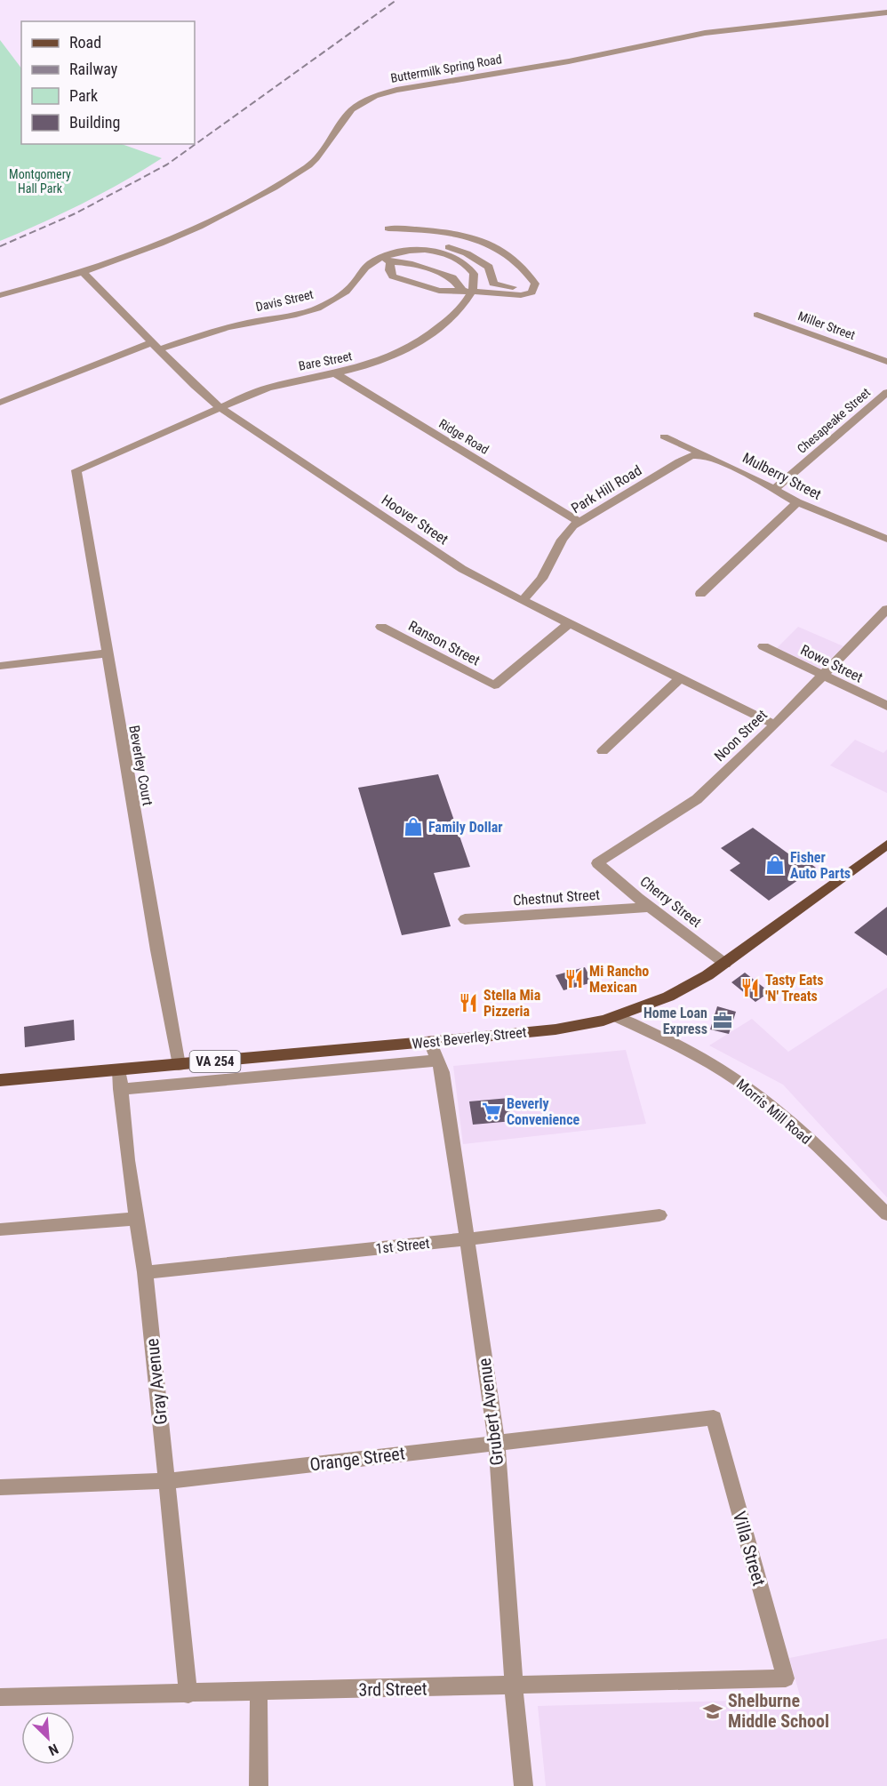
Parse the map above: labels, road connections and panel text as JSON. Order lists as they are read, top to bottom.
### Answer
{
  "streets": {
    "main road": ["West Beverley Street", "VA 254"],
    "street": [
      "Buttermilk Spring Road",
      "Davis Street",
      "Miller Street",
      "Bare Street",
      "Chesapeake Street",
      "Ridge Road",
      "Mulberry Street",
      "Park Hill Road",
      "Hoover Street",
      "Ranson Street",
      "Rowe Street",
      "Noon Street",
      "Beverley Court",
      "Chestnut Street",
      "Cherry Street",
      "Morris Mill Road",
      "1st Street",
      "Gray Avenue",
      "Grubert Avenue",
      "Orange Street",
      "Villa Street",
      "3rd Street"
    ]
  },
  "crossings": [
    ["Buttermilk Spring Road", "Hoover Street"],
    ["Davis Street", "Hoover Street"],
    ["Bare Street", "Ridge Road"],
    ["Bare Street", "Hoover Street"],
    ["Bare Street", "Beverley Court"],
    ["Chesapeake Street", "Mulberry Street"],
    ["Ridge Road", "Park Hill Road"],
    ["Mulberry Street", "Park Hill Road"],
    ["Park Hill Road", "Hoover Street"],
    ["Hoover Street", "Ranson Street"],
    ["Hoover Street", "Noon Street"],
    ["Rowe Street", "Noon Street"],
    ["Noon Street", "Cherry Street"],
    ["Beverley Court", "West Beverley Street"],
    ["Chestnut Street", "Cherry Street"],
    ["Cherry Street", "West Beverley Street"],
    ["West Beverley Street", "Morris Mill Road"],
    ["West Beverley Street", "Gray Avenue"],
    ["West Beverley Street", "Grubert Avenue"],
    ["1st Street", "Gray Avenue"],
    ["1st Street", "Grubert Avenue"],
    ["Gray Avenue", "Orange Street"],
    ["Gray Avenue", "3rd Street"],
    ["Grubert Avenue", "Orange Street"],
    ["Grubert Avenue", "3rd Street"],
    ["Orange Street", "Villa Street"],
    ["Villa Street", "3rd Street"]
  ],
  "parks": ["Montgomery Hall Park"],
  "places": {
    "shop": ["Family Dollar", "Fisher Auto Parts"],
    "restaurant": ["Mi Rancho Mexican", "Tasty Eats 'N' Treats", "Stella Mia Pizzeria"],
    "office": ["Home Loan Express"],
    "supermarket": ["Beverly Convenience"],
    "school or university": ["Shelburne Middle School"]
  },
  "legend": [
    "Road",
    "Railway",
    "Park",
    "Building"
  ],
  "north": "bottom right"
}
